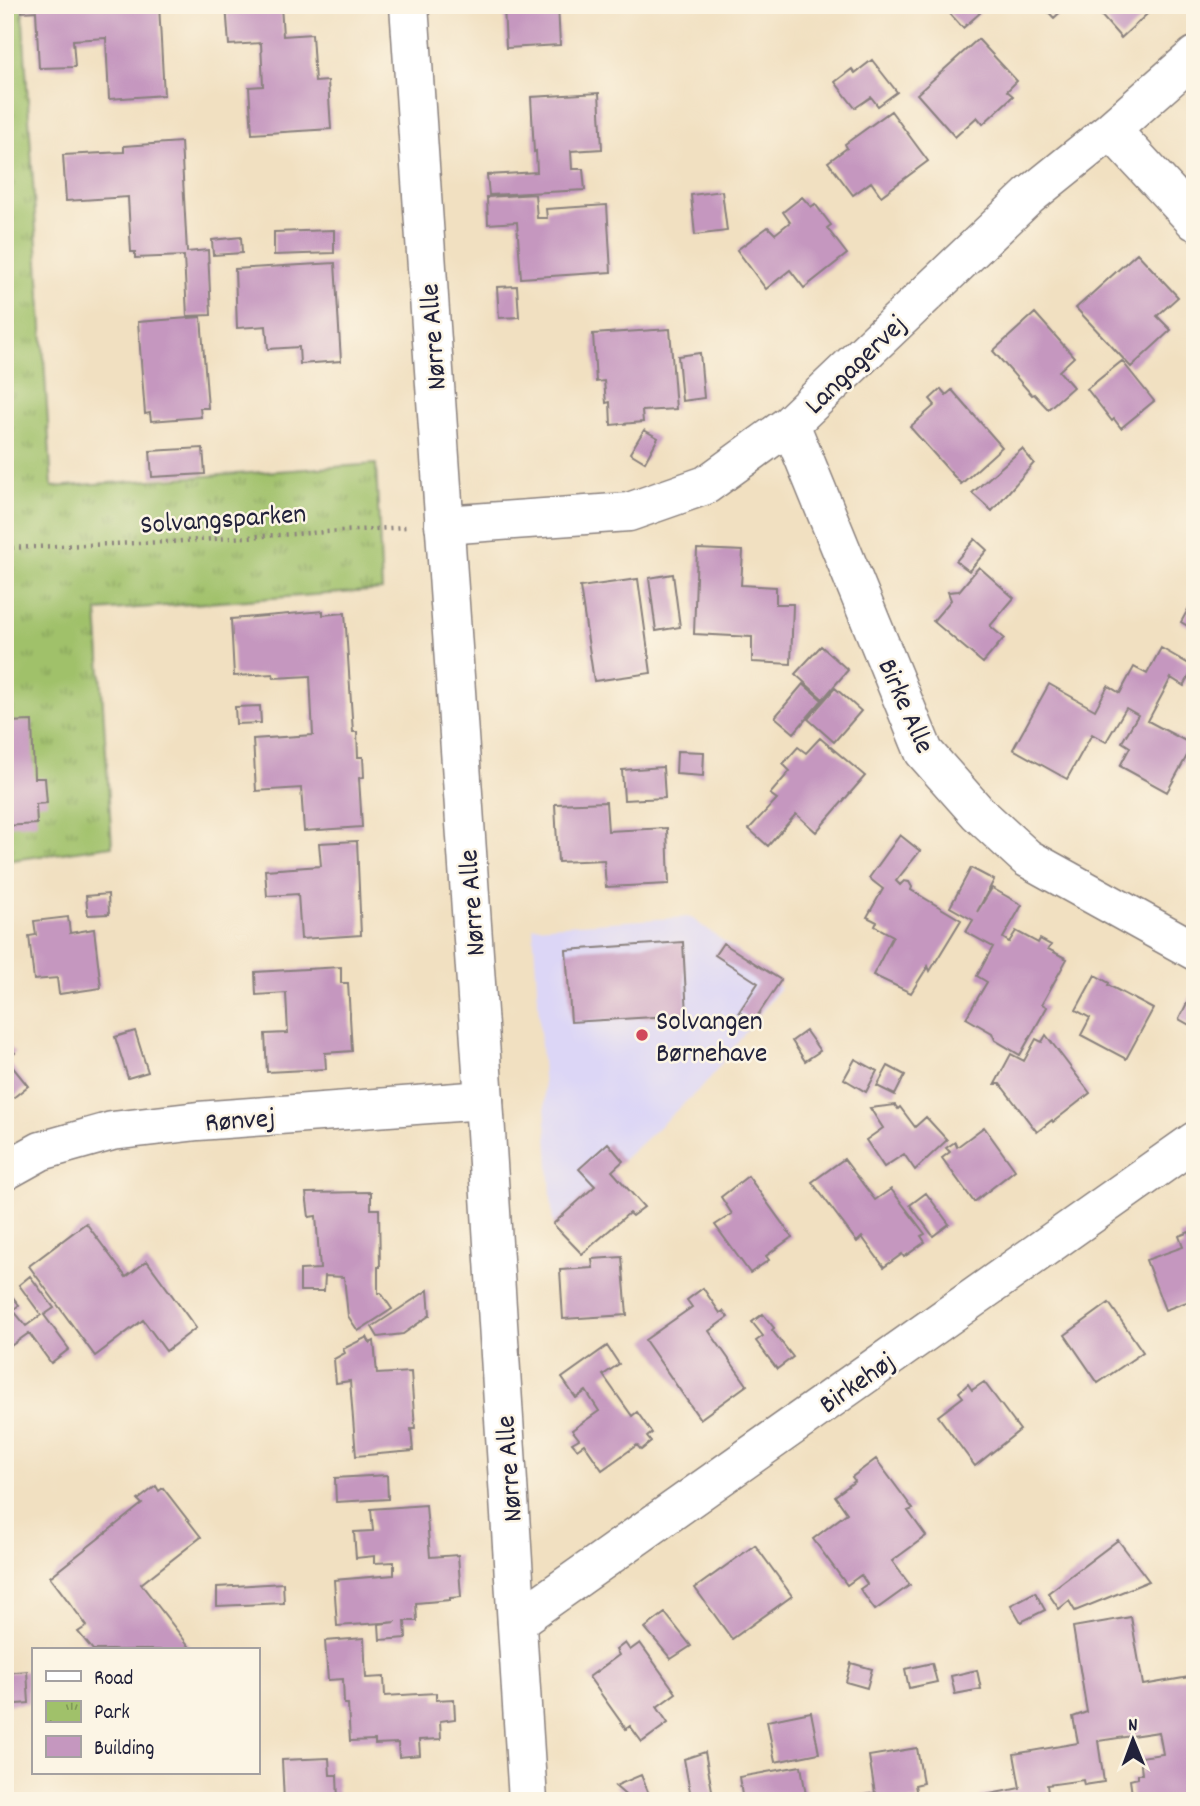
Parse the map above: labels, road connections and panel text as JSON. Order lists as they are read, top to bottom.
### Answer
{
  "streets": {
    "street": [
      "Nørre Alle",
      "Langagervej",
      "Birke Alle",
      "Rønvej",
      "Birkehøj"
    ],
    "path": ["Solvangsparken"]
  },
  "crossings": [
    ["Nørre Alle", "Langagervej"],
    ["Nørre Alle", "Solvangsparken"],
    ["Nørre Alle", "Rønvej"],
    ["Nørre Alle", "Birkehøj"],
    ["Langagervej", "Solvangsparken"],
    ["Langagervej", "Birke Alle"]
  ],
  "places": ["Solvangen Børnehave"],
  "legend": ["Road", "Park", "Building"],
  "north": "top"
}
